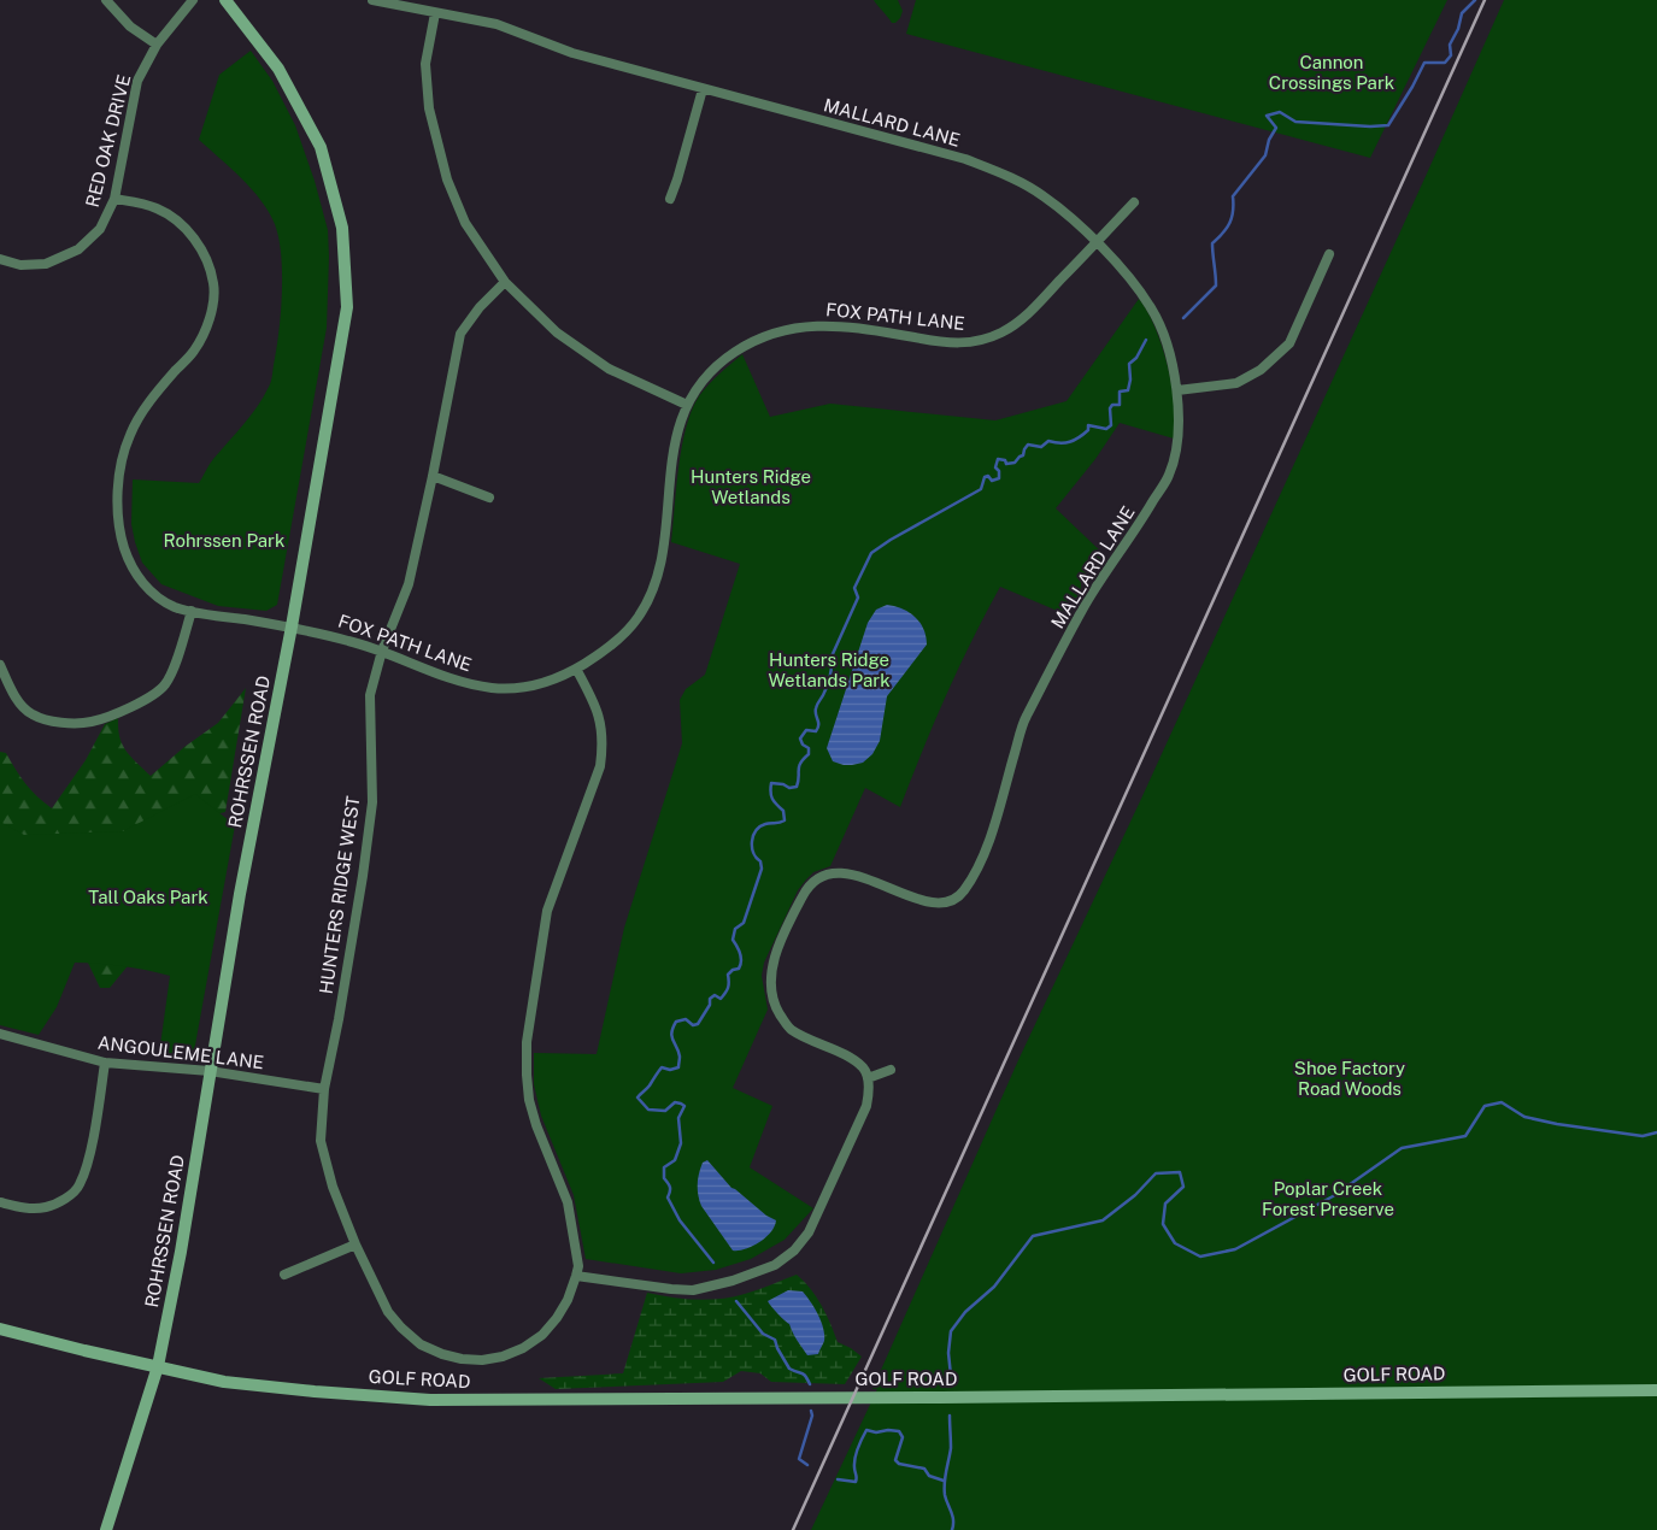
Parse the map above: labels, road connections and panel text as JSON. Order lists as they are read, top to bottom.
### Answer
{
  "streets": {
    "main road": ["ROHRSSEN ROAD", "GOLF ROAD"],
    "street": [
      "MALLARD LANE",
      "RED OAK DRIVE",
      "FOX PATH LANE",
      "HUNTERS RIDGE WEST",
      "ANGOULEME LANE"
    ]
  },
  "crossings": [
    ["MALLARD LANE", "FOX PATH LANE"],
    ["RED OAK DRIVE", "FOX PATH LANE"],
    ["FOX PATH LANE", "ROHRSSEN ROAD"],
    ["FOX PATH LANE", "HUNTERS RIDGE WEST"],
    ["ROHRSSEN ROAD", "ANGOULEME LANE"],
    ["ROHRSSEN ROAD", "GOLF ROAD"],
    ["HUNTERS RIDGE WEST", "ANGOULEME LANE"]
  ],
  "parks": [
    "Cannon Crossings Park",
    "Hunters Ridge Wetlands",
    "Rohrssen Park",
    "Hunters Ridge Wetlands Park",
    "Tall Oaks Park",
    "Shoe Factory Road Woods",
    "Poplar Creek Forest Preserve"
  ]
}
